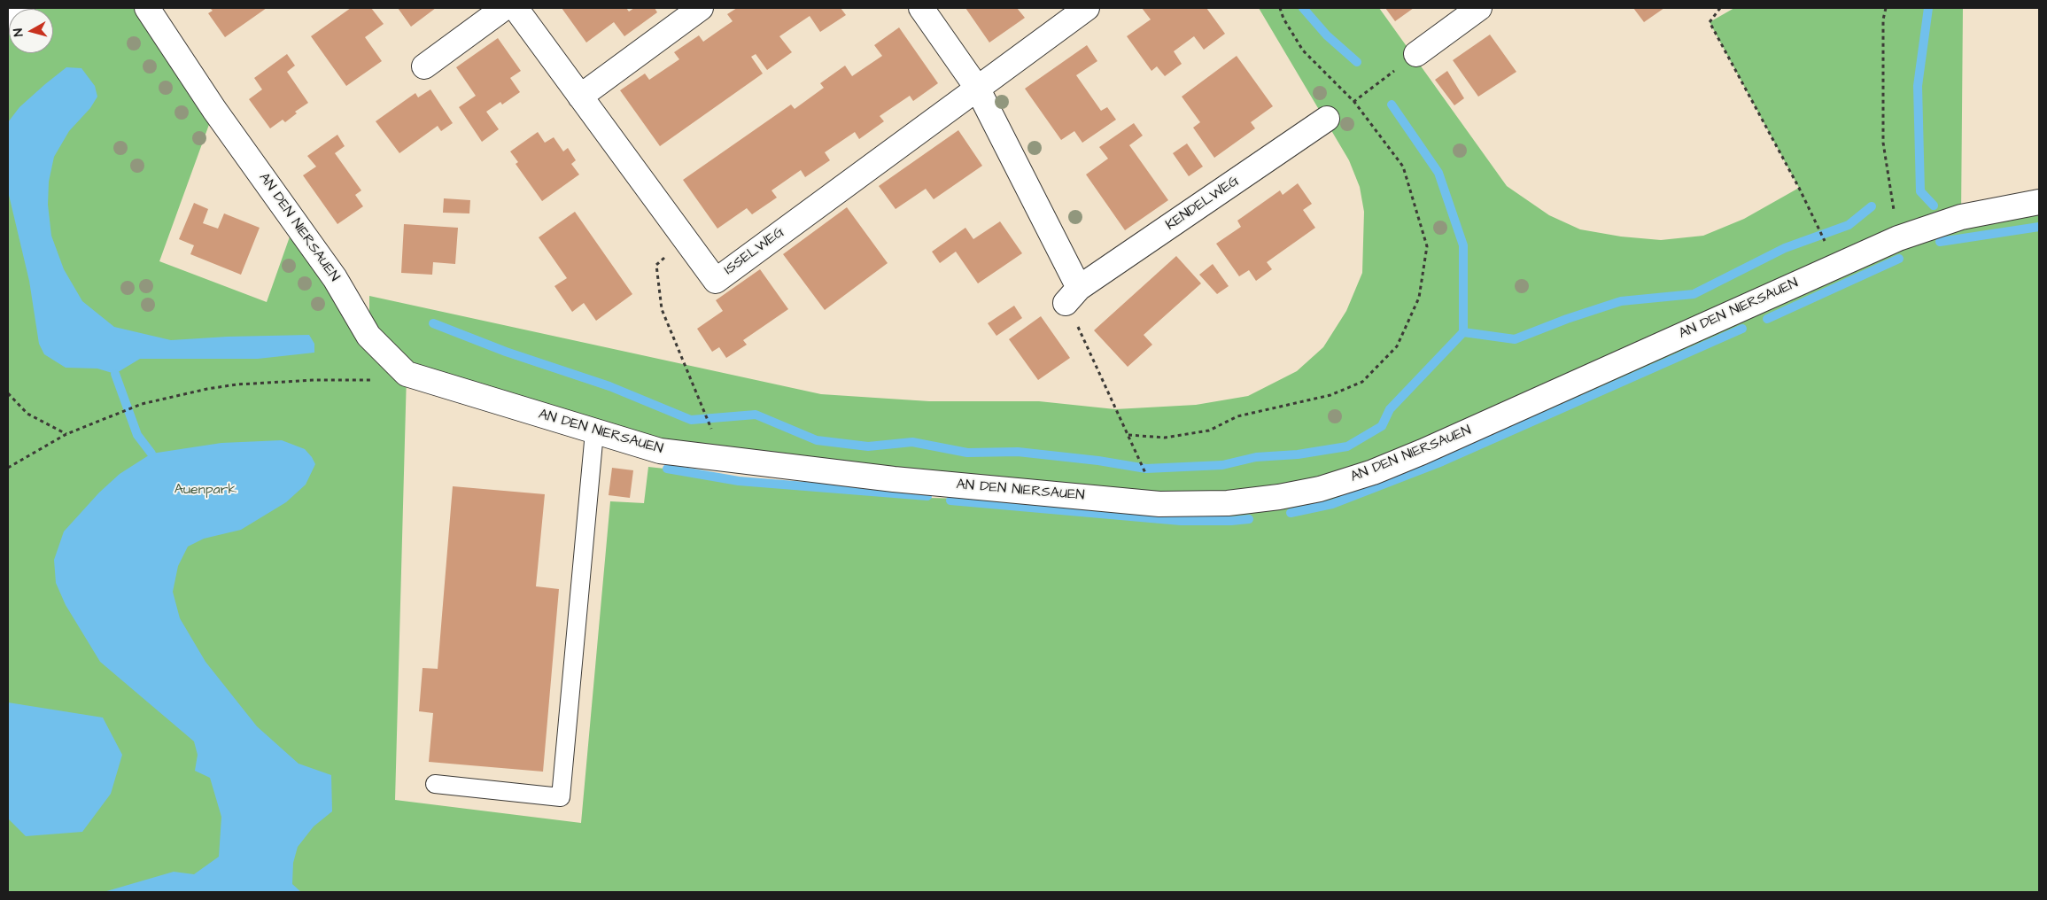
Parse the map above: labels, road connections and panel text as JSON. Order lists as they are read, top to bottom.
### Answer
{
  "streets": {
    "street": ["KENDELWEG", "AN DEN NIERSAUEN", "ISSELWEG"]
  },
  "parks": ["Auenpark"],
  "north": "left"
}
